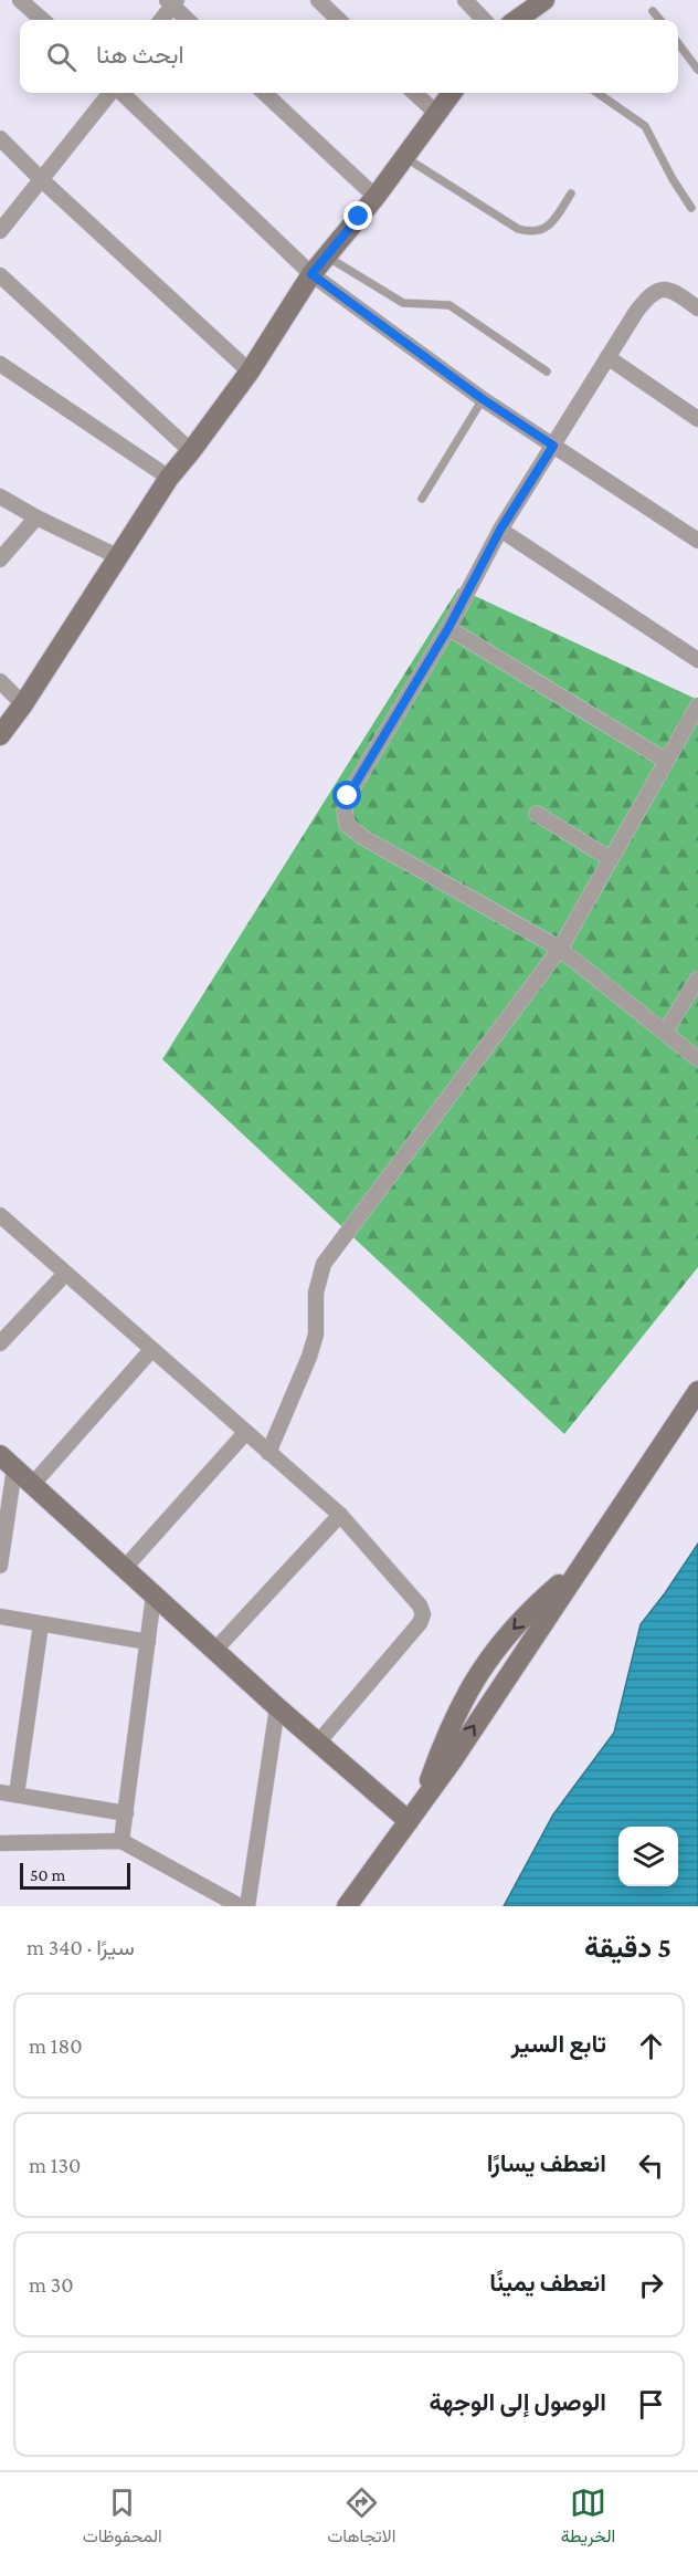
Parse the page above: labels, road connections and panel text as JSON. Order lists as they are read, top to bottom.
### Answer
{
  "scale_bar": "50 m",
  "page": {
    "search": "ابحث هنا",
    "scale": "50 m",
    "heading": ["5 دقيقة", "سيرًا · 340 m"],
    "list": [
      ["تابع السير", "180 m"],
      ["انعطف يسارًا", "130 m"],
      ["انعطف يمينًا", "30 m"],
      "الوصول إلى الوجهة"
    ],
    "nav": ["الخريطة", "الاتجاهات", "المحفوظات"]
  }
}
